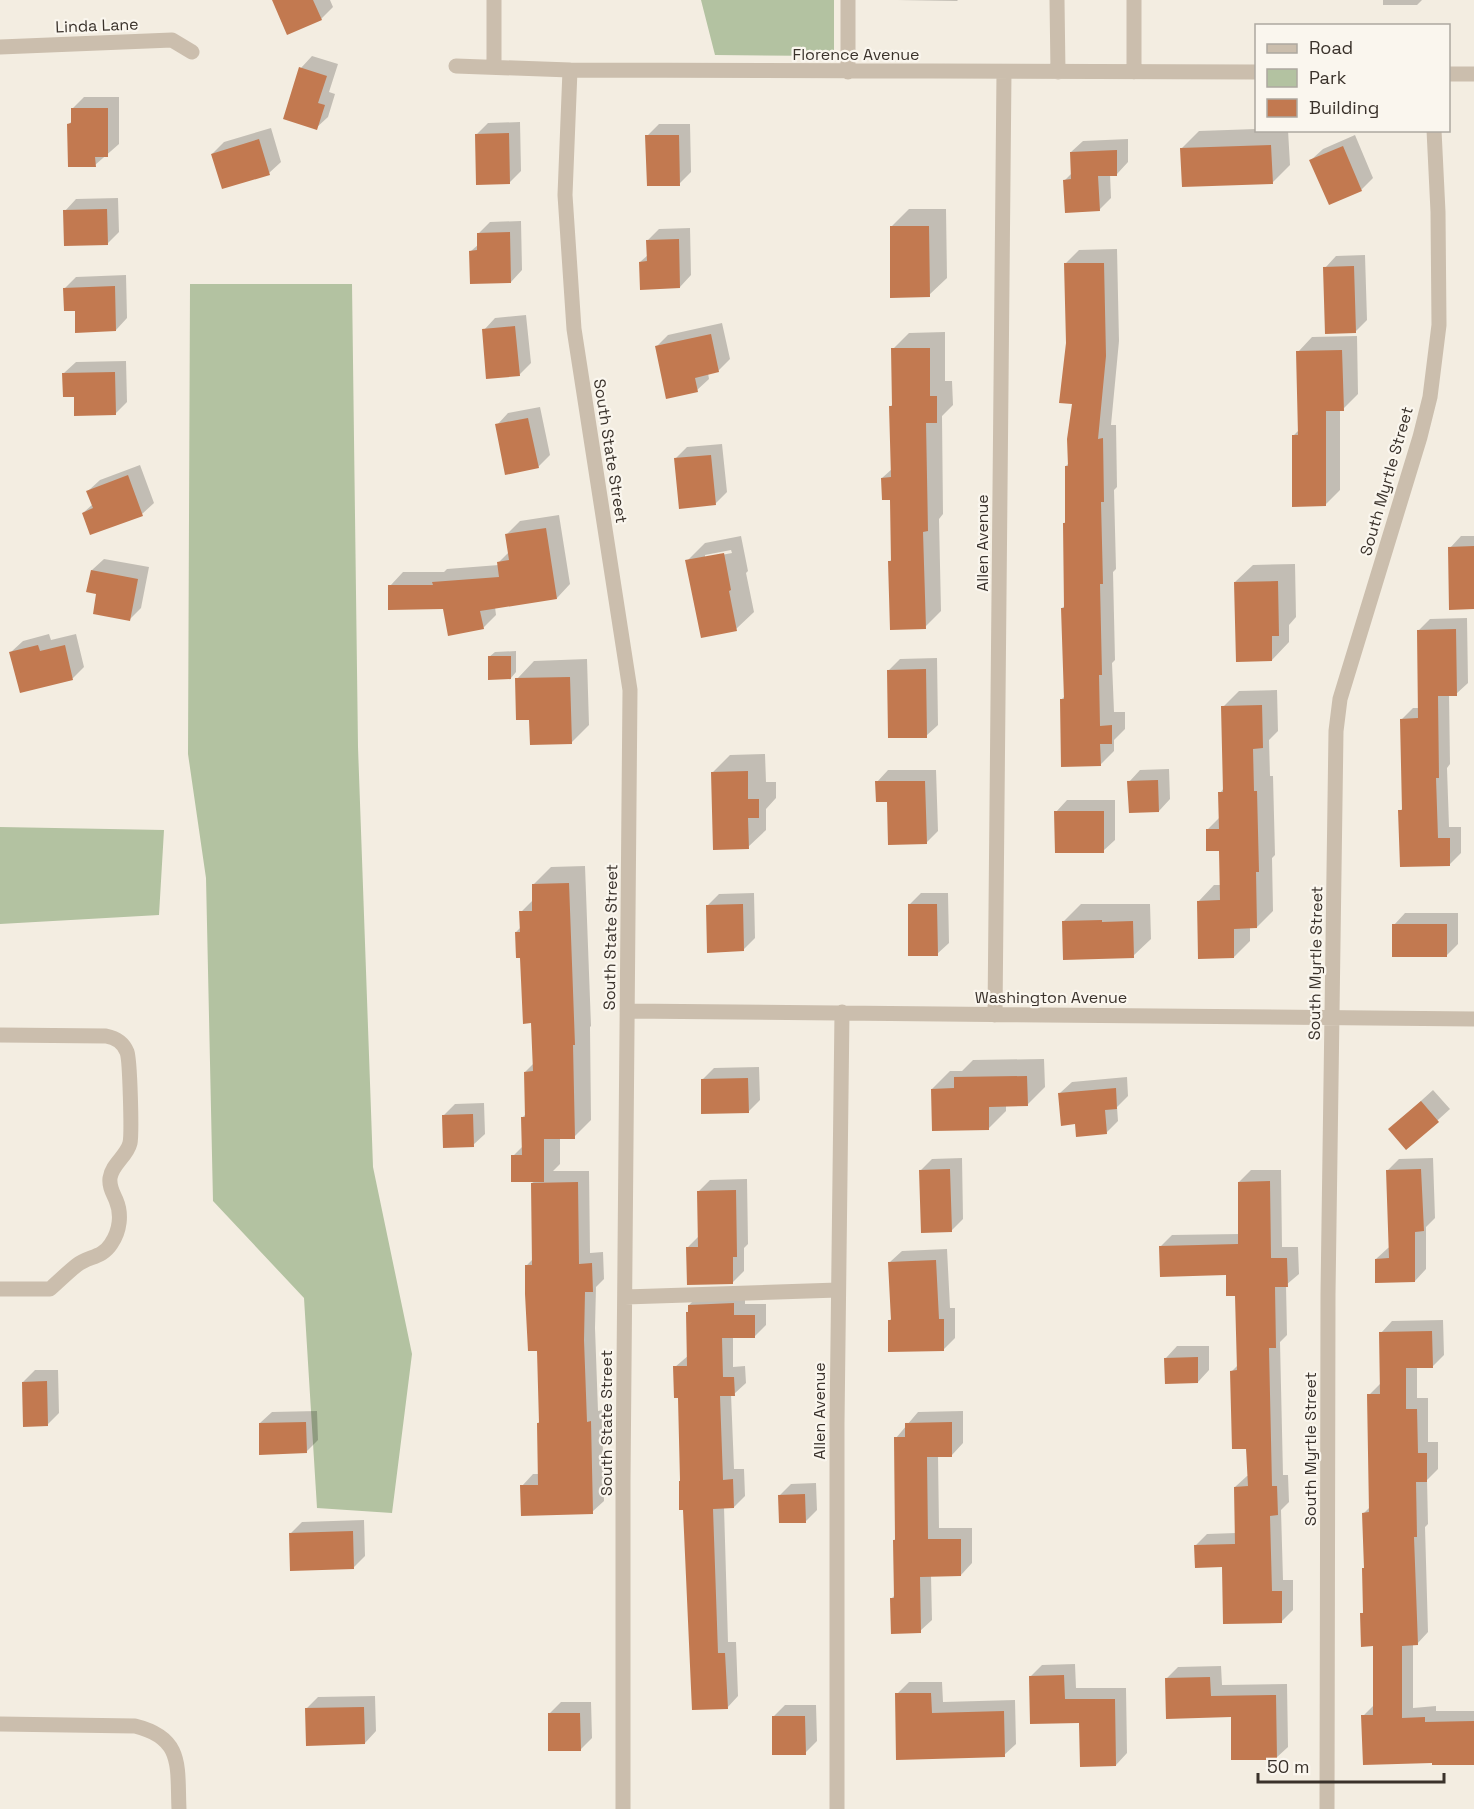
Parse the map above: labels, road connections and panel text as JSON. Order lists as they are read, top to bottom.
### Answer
{
  "streets": {
    "street": [
      "Linda Lane",
      "Florence Avenue",
      "South State Street",
      "South Myrtle Street",
      "Allen Avenue",
      "Washington Avenue"
    ]
  },
  "crossings": [
    ["Florence Avenue", "South State Street"],
    ["Florence Avenue", "Allen Avenue"],
    ["South State Street", "Washington Avenue"],
    ["South Myrtle Street", "Washington Avenue"],
    ["Allen Avenue", "Washington Avenue"]
  ],
  "legend": ["Road", "Park", "Building"],
  "scale_bar": "50 m"
}
